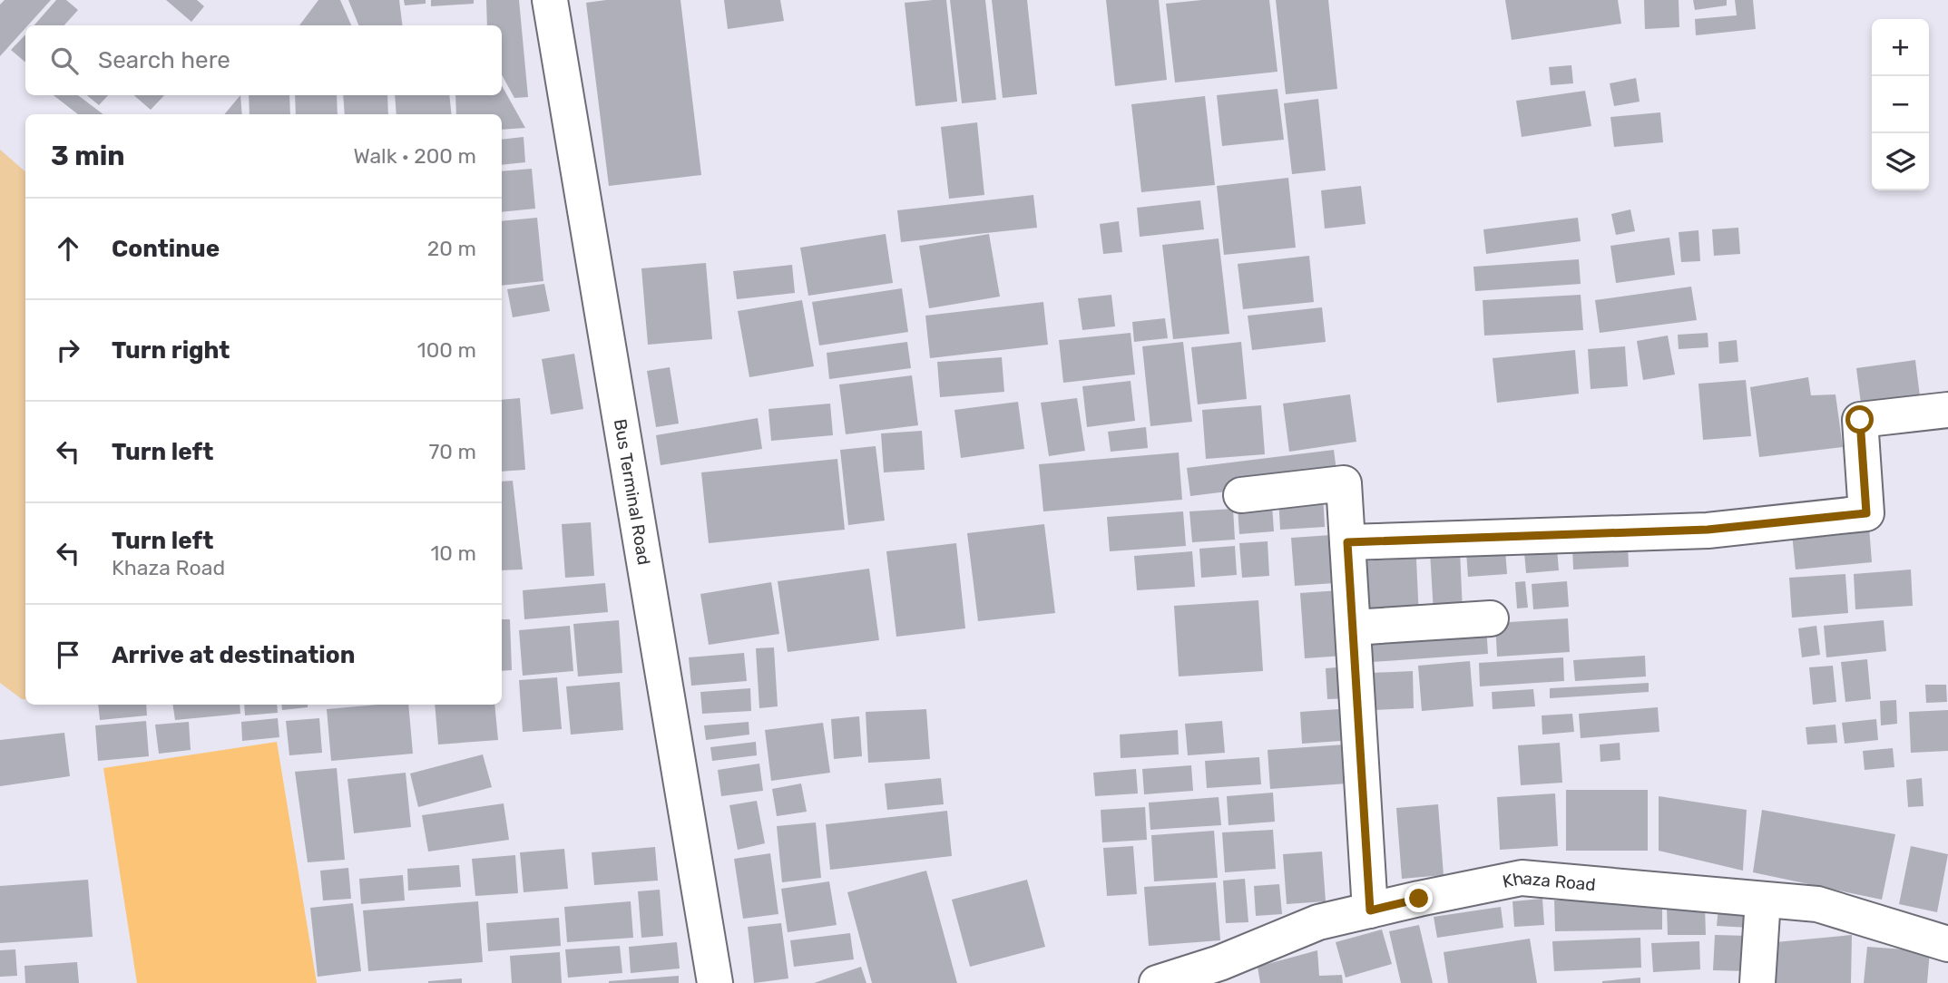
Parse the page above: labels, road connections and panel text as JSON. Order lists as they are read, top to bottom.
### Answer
{
  "streets": {
    "street": ["Bus Terminal Road", "Khaza Road"]
  },
  "page": {
    "map_buttons": ["+", "−"],
    "search": "Search here",
    "heading": ["3 min", "Walk · 200 m"],
    "list": [
      ["Continue", "20 m"],
      ["Turn right", "100 m"],
      ["Turn left", "70 m"],
      ["Turn left", "Khaza Road", "10 m"],
      "Arrive at destination"
    ]
  }
}
